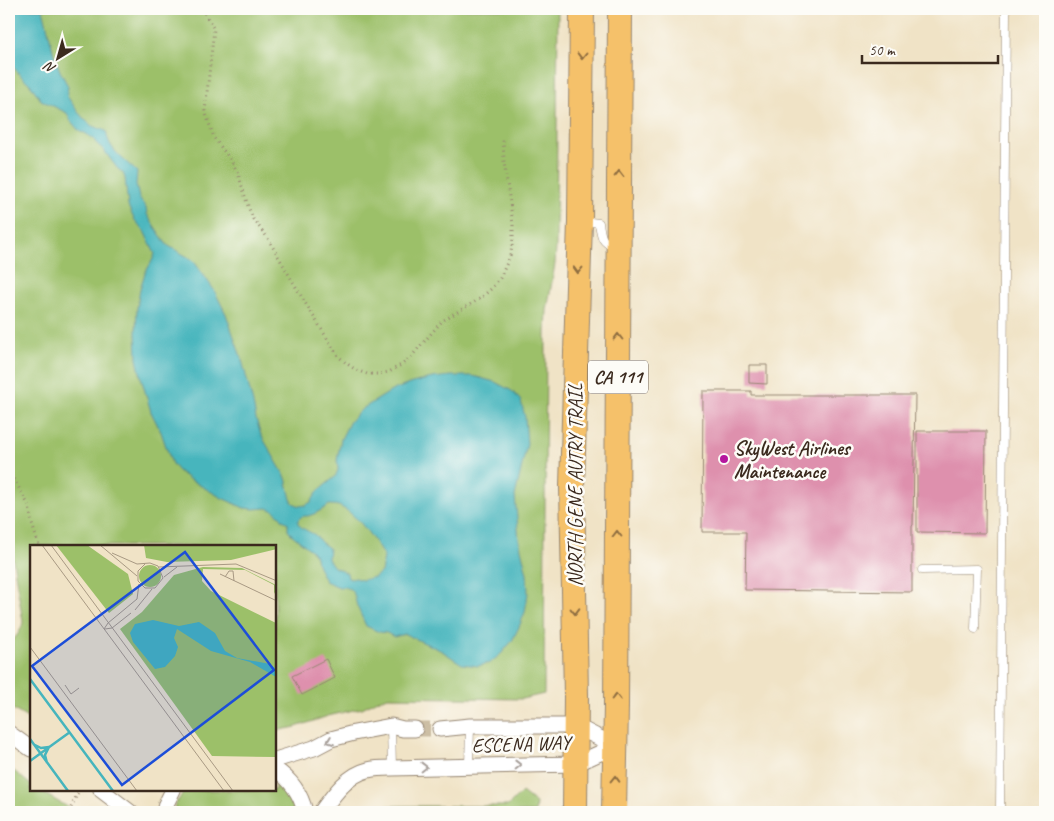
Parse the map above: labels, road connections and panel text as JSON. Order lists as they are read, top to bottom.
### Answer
{
  "streets": {
    "main road": ["CA 111", "NORTH GENE AUTRY TRAIL"],
    "street": ["ESCENA WAY"]
  },
  "crossings": [
    ["NORTH GENE AUTRY TRAIL", "ESCENA WAY"]
  ],
  "places": ["SkyWest Airlines Maintenance"],
  "scale_bar": "50 m",
  "north": "bottom left"
}
